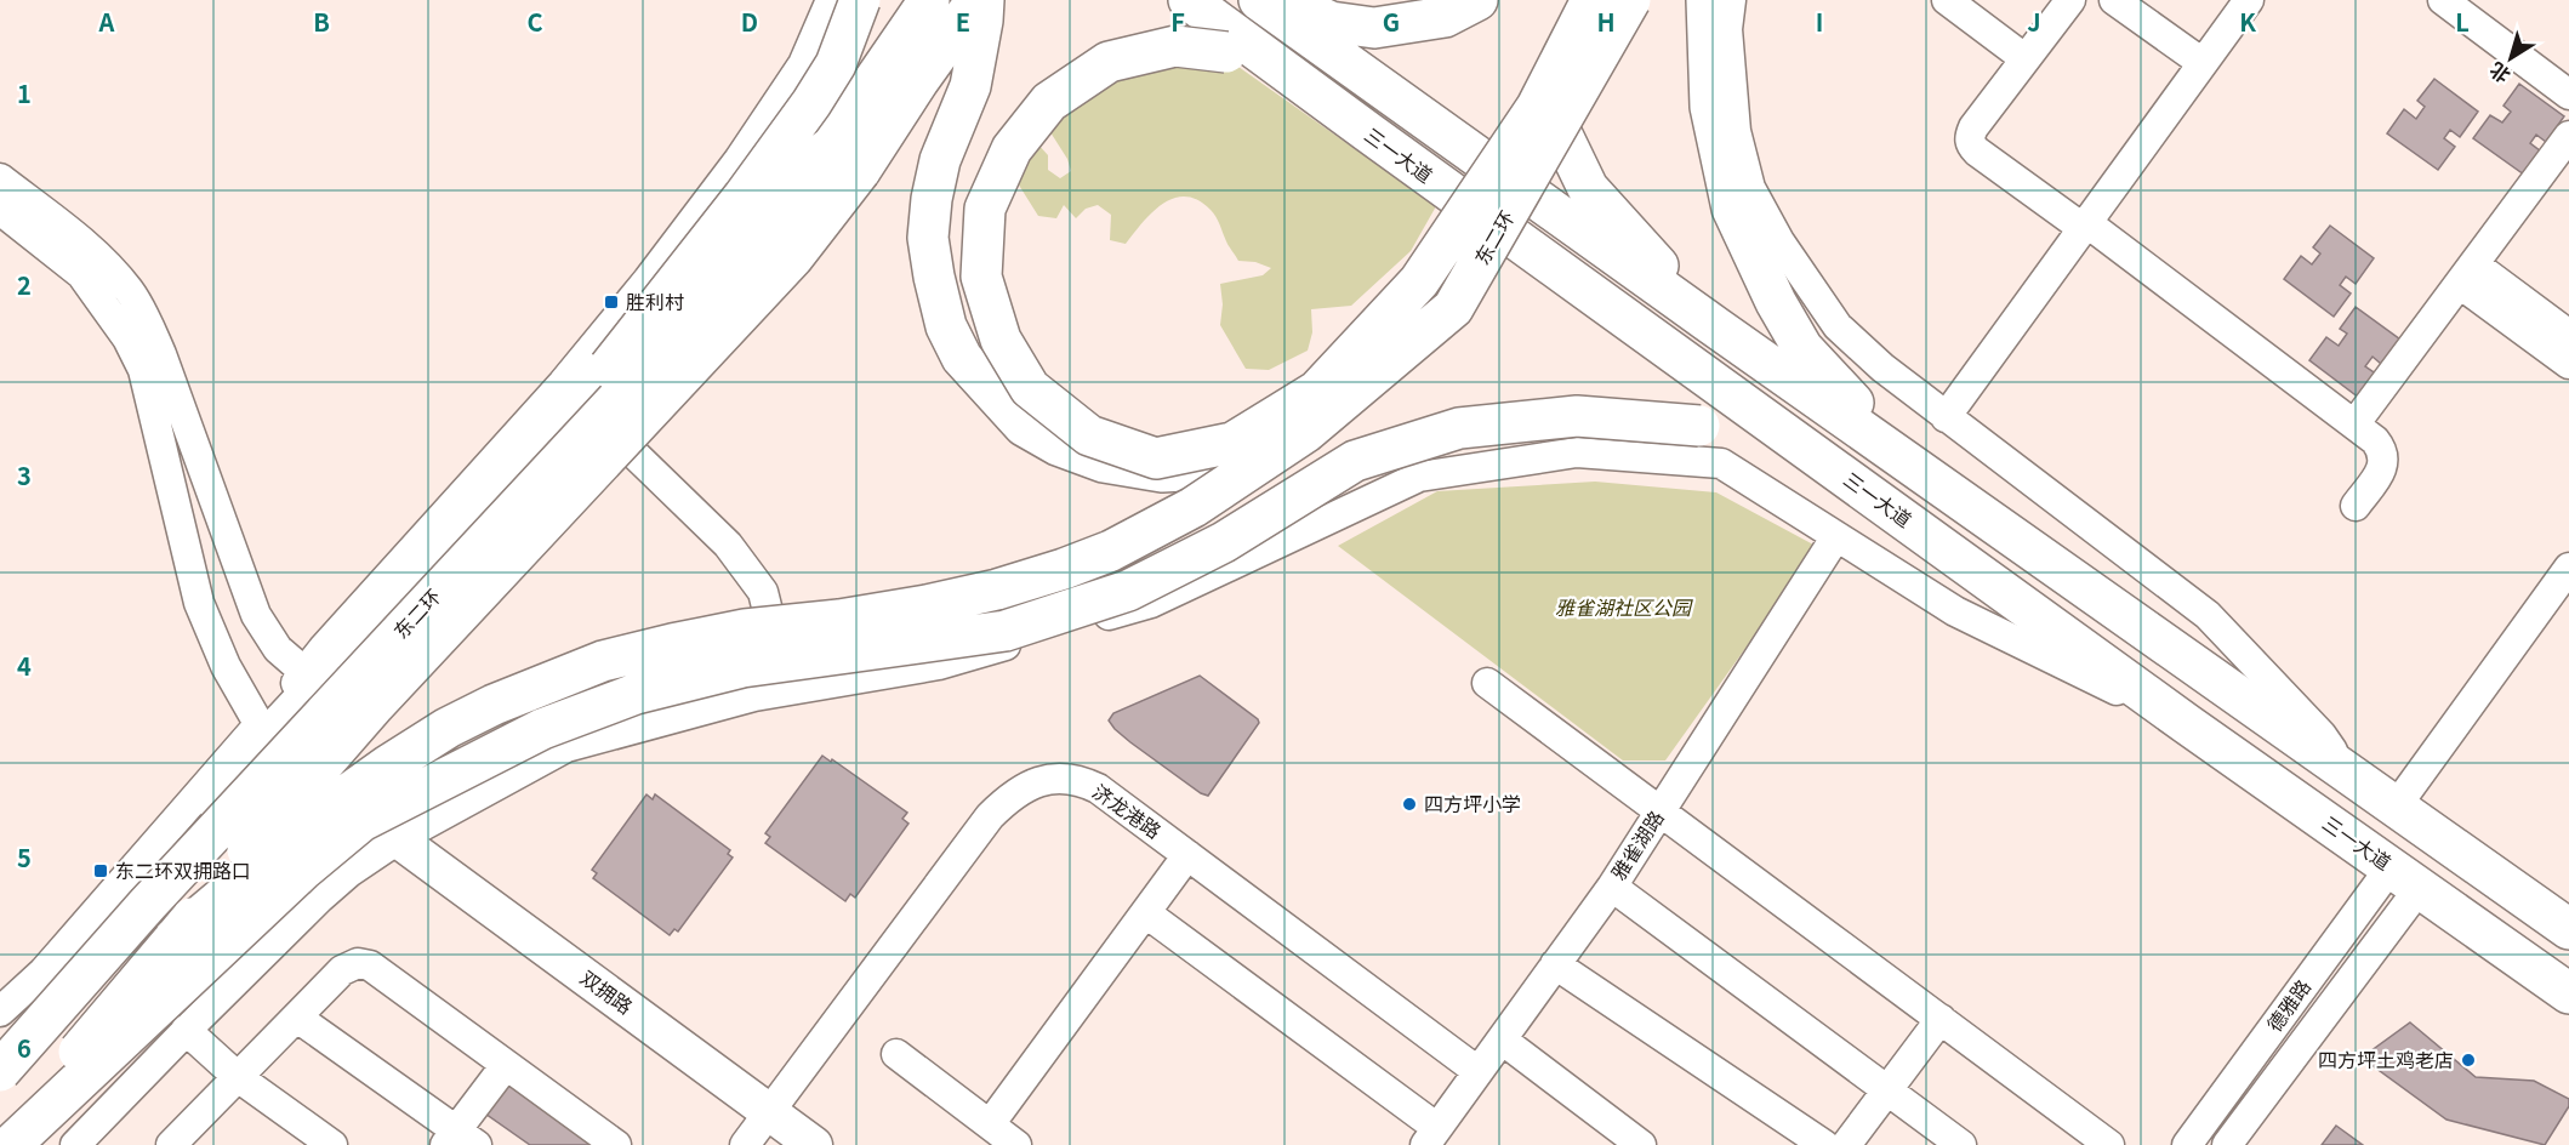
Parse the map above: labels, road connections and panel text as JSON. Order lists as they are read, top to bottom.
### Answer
{
  "streets": {
    "highway": ["三一大道", "东二环"],
    "main road": ["双拥路"],
    "street": ["济龙港路", "雅雀湖路", "德雅路"]
  },
  "crossings": [
    ["三一大道", "德雅路"],
    ["济龙港路", "雅雀湖路"],
    ["济龙港路", "双拥路"]
  ],
  "parks": ["雅雀湖社区公园"],
  "places": {
    "transit": ["胜利村", "东二环双拥路口"],
    "other": ["四方坪小学", "四方坪土鸡老店"]
  },
  "north": "bottom left",
  "grid": {
    "columns": [
      "A",
      "B",
      "C",
      "D",
      "E",
      "F",
      "G",
      "H",
      "I",
      "J",
      "K",
      "L"
    ],
    "rows": [
      "1",
      "2",
      "3",
      "4",
      "5",
      "6"
    ]
  }
}
